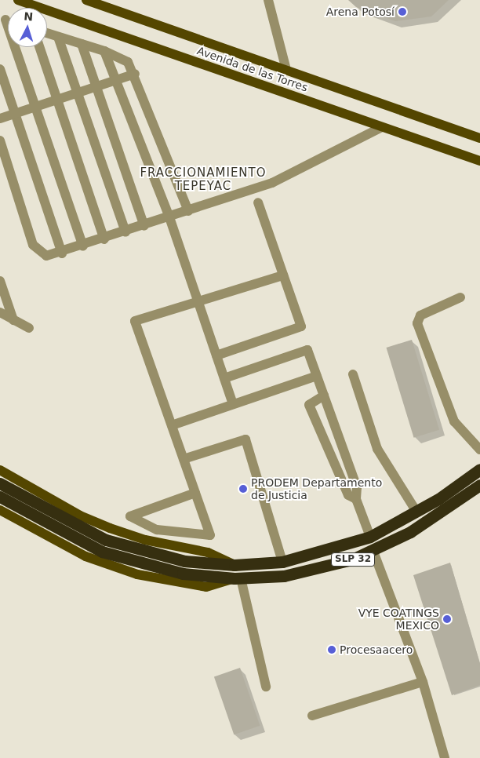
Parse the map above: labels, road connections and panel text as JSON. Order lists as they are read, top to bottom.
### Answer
{
  "streets": {
    "highway": ["SLP 32"],
    "main road": ["Avenida de las Torres"]
  },
  "districts": ["FRACCIONAMIENTO TEPEYAC"],
  "places": [
    "Arena Potosí",
    "PRODEM Departamento de Justicia",
    "VYE COATINGS MEXICO",
    "Procesaacero"
  ],
  "north": "top"
}
